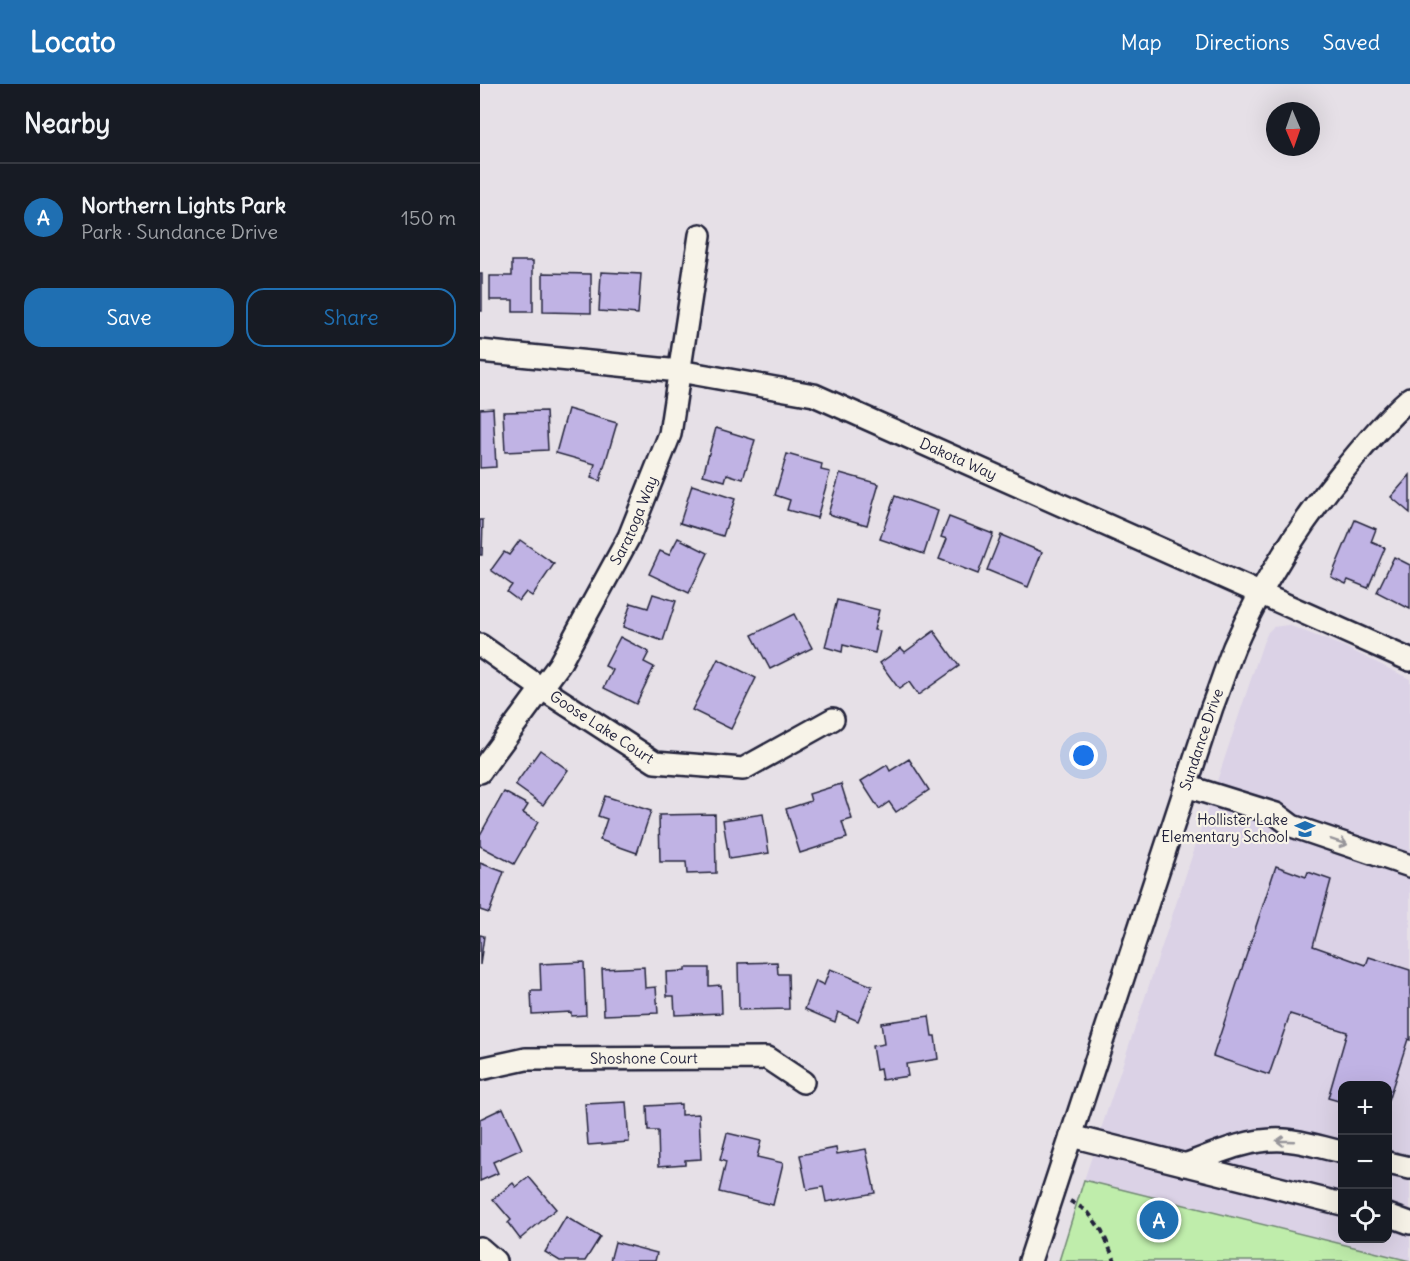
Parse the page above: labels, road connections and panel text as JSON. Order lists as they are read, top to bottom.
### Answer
{
  "streets": {
    "street": [
      "Dakota Way",
      "Saratoga Way",
      "Goose Lake Court",
      "Sundance Drive",
      "Shoshone Court"
    ]
  },
  "crossings": [
    ["Dakota Way", "Saratoga Way"],
    ["Dakota Way", "Sundance Drive"],
    ["Saratoga Way", "Goose Lake Court"]
  ],
  "places": {
    "school or university": ["Hollister Lake Elementary School"]
  },
  "north": "bottom",
  "page": {
    "header": "Locato",
    "nav": ["Map", "Directions", "Saved"],
    "heading": "Nearby",
    "list": [
      {
        "mark": "A",
        "name": "Northern Lights Park",
        "note": "Park · Sundance Drive",
        "value": "150 m"
      }
    ],
    "buttons": ["Save", "Share"],
    "map_buttons": ["+", "−"],
    "pins": "A"
  }
}
